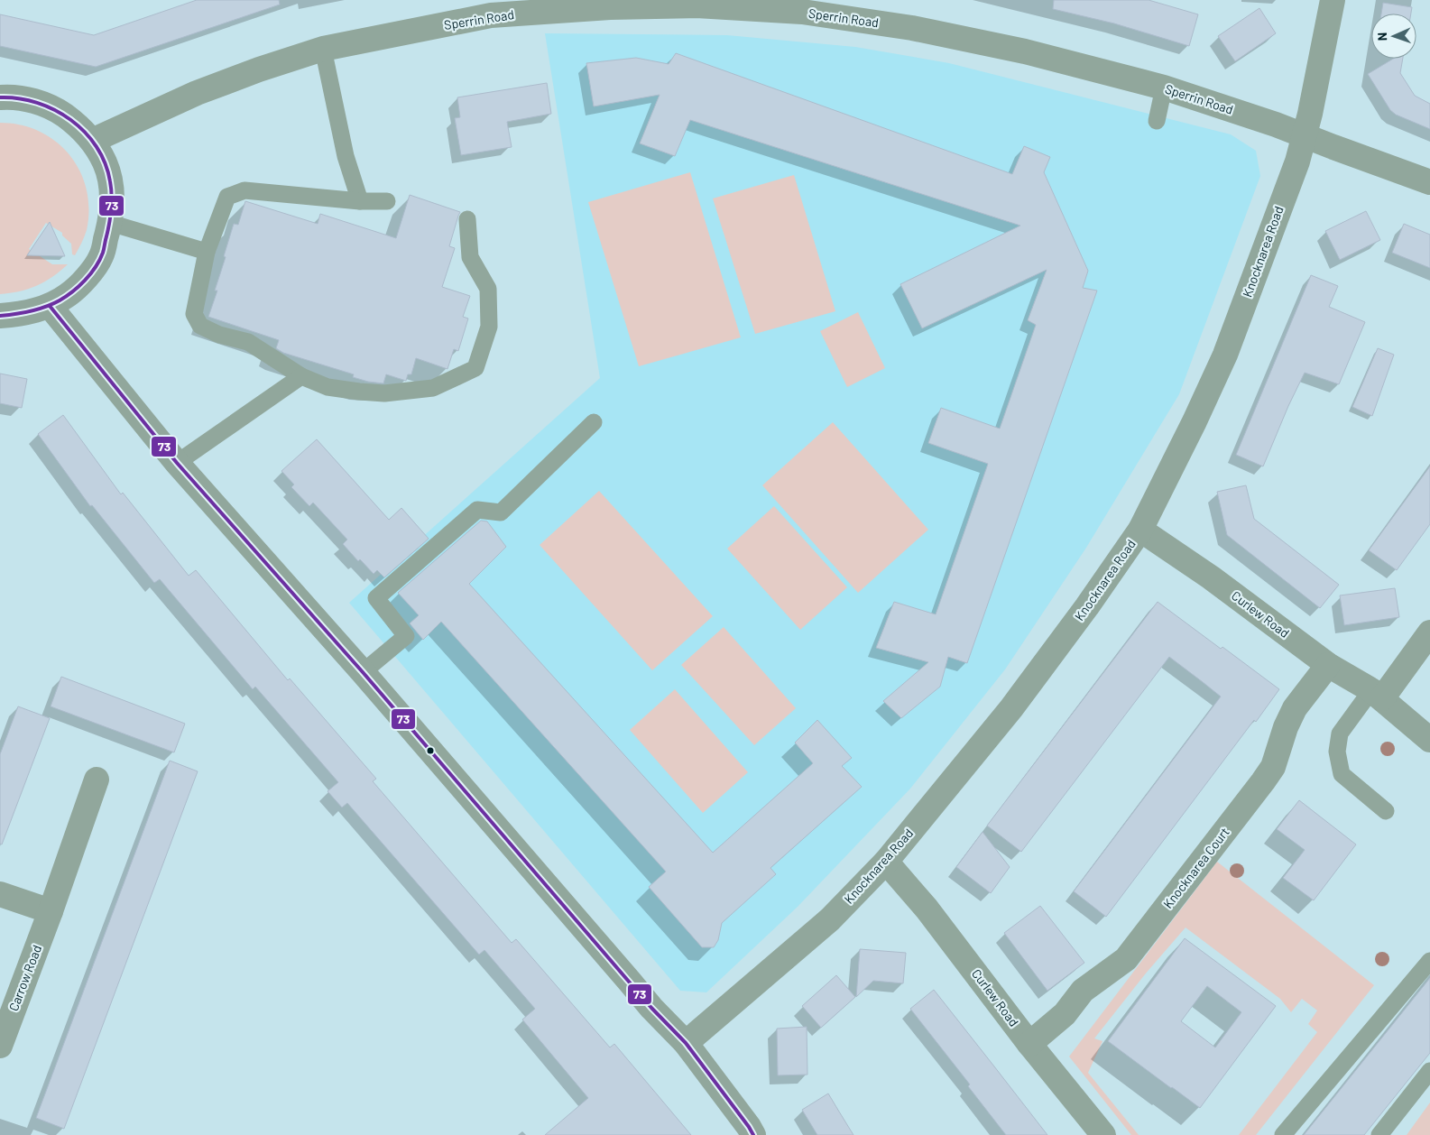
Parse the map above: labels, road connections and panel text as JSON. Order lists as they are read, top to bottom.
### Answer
{
  "streets": {
    "street": [
      "Sperrin Road",
      "Knocknarea Road",
      "Curlew Road",
      "Knocknarea Court",
      "Carrow Road"
    ]
  },
  "crossings": [
    ["Sperrin Road", "Knocknarea Road"],
    ["Knocknarea Road", "Curlew Road"],
    ["Curlew Road", "Knocknarea Court"]
  ],
  "lines": ["transit line 73"],
  "north": "left"
}
